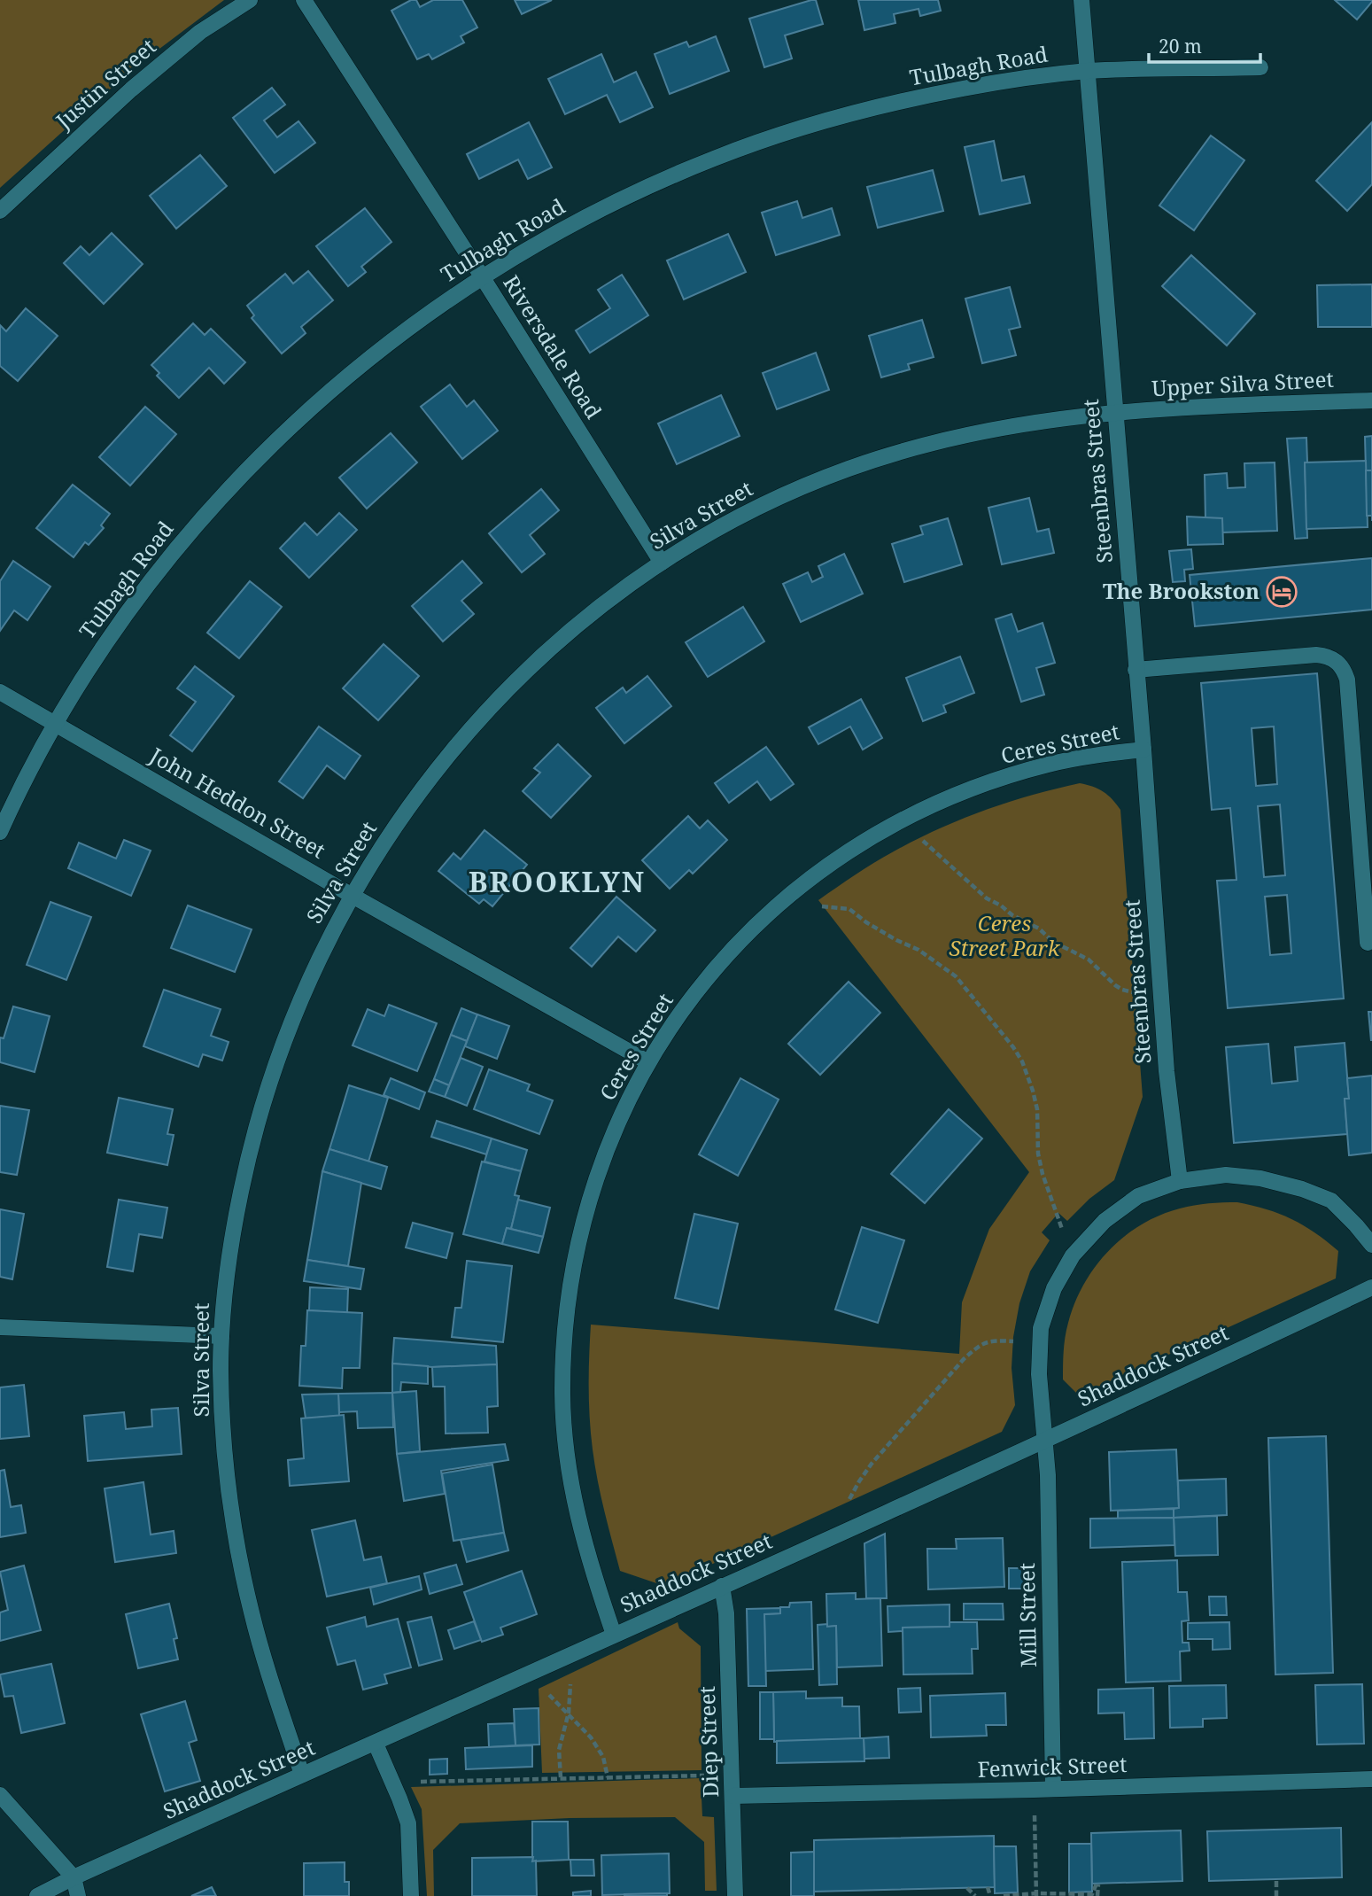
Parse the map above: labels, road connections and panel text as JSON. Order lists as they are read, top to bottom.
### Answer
{
  "streets": {
    "street": [
      "Tulbagh Road",
      "Justin Street",
      "Riversdale Road",
      "Upper Silva Street",
      "Steenbras Street",
      "Silva Street",
      "Ceres Street",
      "John Heddon Street",
      "Shaddock Street",
      "Mill Street",
      "Diep Street",
      "Fenwick Street"
    ]
  },
  "crossings": [
    ["Tulbagh Road", "Riversdale Road"],
    ["Tulbagh Road", "Steenbras Street"],
    ["Tulbagh Road", "John Heddon Street"],
    ["Riversdale Road", "Silva Street"],
    ["Upper Silva Street", "Steenbras Street"],
    ["Upper Silva Street", "Silva Street"],
    ["Steenbras Street", "Silva Street"],
    ["Steenbras Street", "Ceres Street"],
    ["Steenbras Street", "Mill Street"],
    ["Silva Street", "John Heddon Street"],
    ["Silva Street", "Shaddock Street"],
    ["Ceres Street", "John Heddon Street"],
    ["Ceres Street", "Shaddock Street"],
    ["Shaddock Street", "Mill Street"],
    ["Shaddock Street", "Diep Street"],
    ["Mill Street", "Fenwick Street"],
    ["Diep Street", "Fenwick Street"]
  ],
  "districts": ["BROOKLYN"],
  "parks": ["Ceres Street Park"],
  "places": {
    "hotel": ["The Brookston"]
  },
  "scale_bar": "20 m"
}
